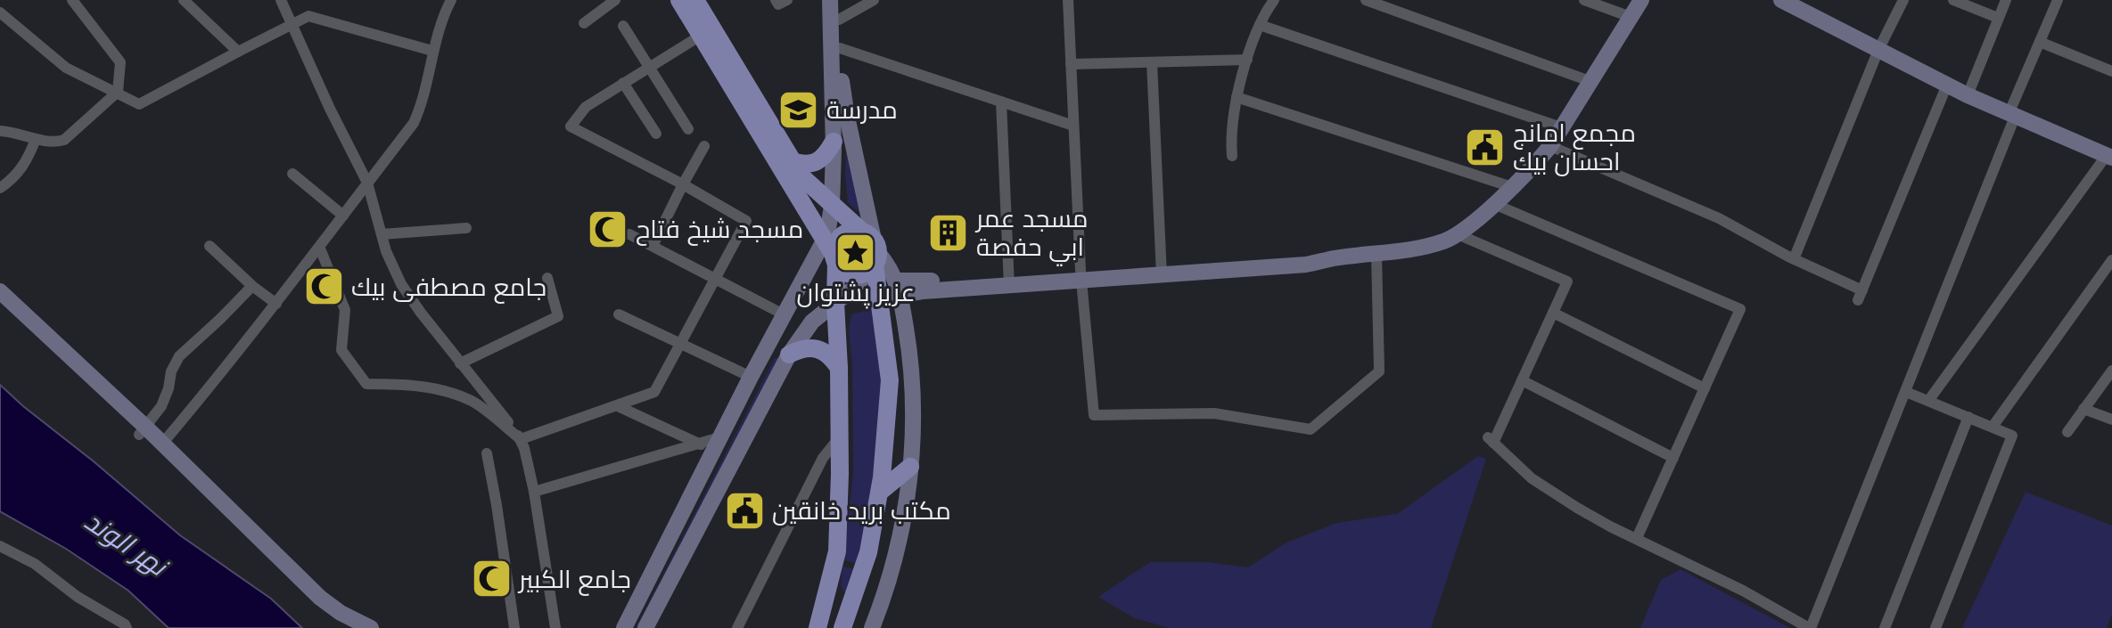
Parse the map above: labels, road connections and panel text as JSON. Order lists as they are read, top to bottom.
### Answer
{
  "water": ["نهر الوند"],
  "places": {
    "school or university": ["مدرسة"],
    "public building": ["مجمع امانج احسان بيك", "مكتب بريد خانقين"],
    "mosque": ["مسجد شيخ فتاح", "جامع مصطفى بيك", "جامع الكبير"],
    "building": ["مسجد عمر ابي حفصة"],
    "place": ["عزيز پشتوان"]
  }
}
